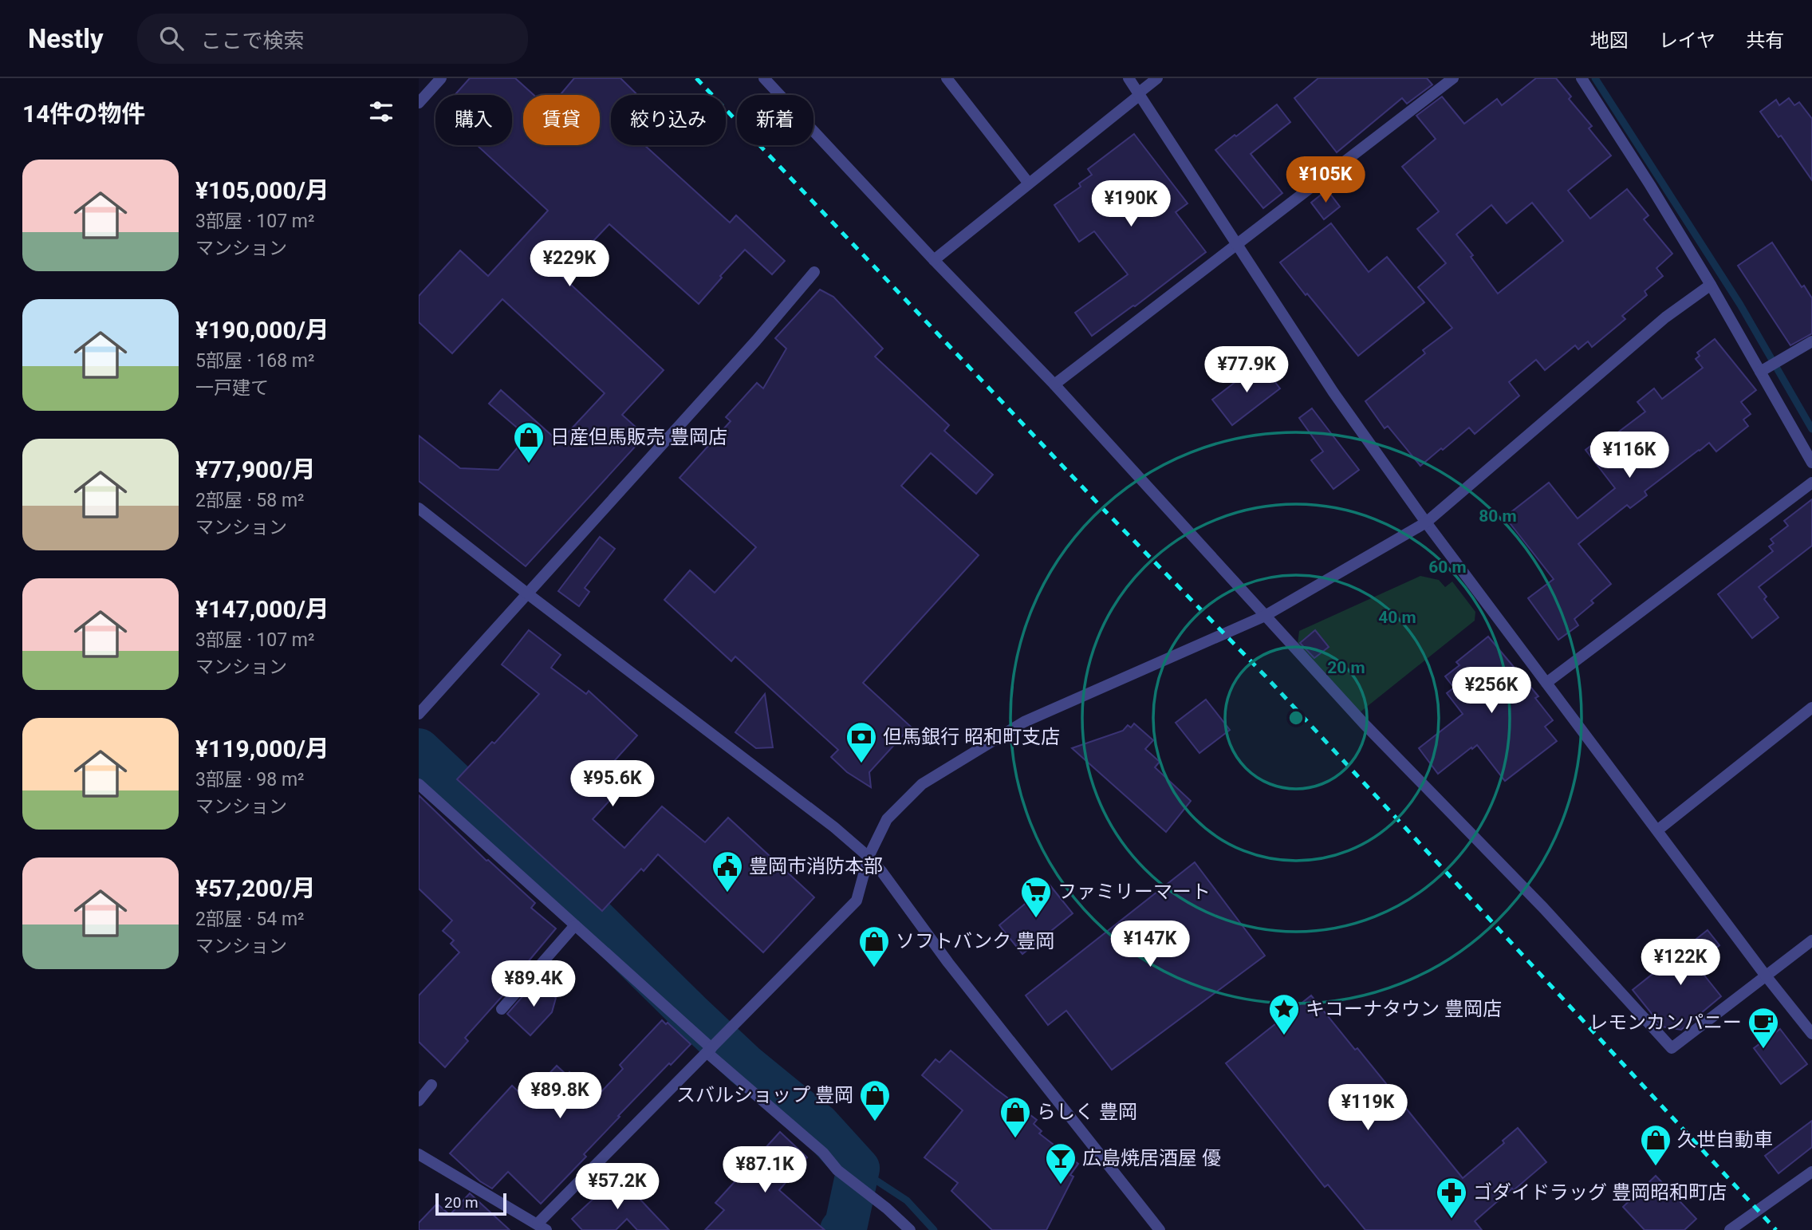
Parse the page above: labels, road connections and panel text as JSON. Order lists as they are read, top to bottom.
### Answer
{
  "places": {
    "shop": [
      "日産但馬販売 豊岡店",
      "ソフトバンク 豊岡",
      "スバルショップ 豊岡",
      "らしく 豊岡",
      "久世自動車"
    ],
    "bank": ["但馬銀行 昭和町支店"],
    "public building": ["豊岡市消防本部"],
    "supermarket": ["ファミリーマート"],
    "place": ["キコーナタウン 豊岡店"],
    "cafe": ["レモンカンパニー"],
    "bar": ["広島焼居酒屋 優"],
    "pharmacy": ["ゴダイドラッグ 豊岡昭和町店"]
  },
  "scale_bar": "20 m",
  "page": {
    "header": "Nestly",
    "search": "ここで検索",
    "nav": ["地図", "レイヤ", "共有"],
    "heading": "14件の物件",
    "chip": [
      "購入",
      "賃貸",
      "絞り込み",
      "新着"
    ],
    "list": [
      {
        "name": "¥105,000/月",
        "note": "3部屋 · 107 m² · マンション"
      },
      {
        "name": "¥190,000/月",
        "note": "5部屋 · 168 m² · 一戸建て"
      },
      {
        "name": "¥77,900/月",
        "note": "2部屋 · 58 m² · マンション"
      },
      {
        "name": "¥147,000/月",
        "note": "3部屋 · 107 m² · マンション"
      },
      {
        "name": "¥119,000/月",
        "note": "3部屋 · 98 m² · マンション"
      },
      {
        "name": "¥57,200/月",
        "note": "2部屋 · 54 m² · マンション"
      }
    ],
    "price": [
      "¥105K",
      "¥190K",
      "¥229K",
      "¥77.9K",
      "¥116K",
      "¥256K",
      "¥95.6K",
      "¥147K",
      "¥122K",
      "¥89.4K",
      "¥89.8K",
      "¥119K",
      "¥87.1K",
      "¥57.2K"
    ],
    "scale": "20 m"
  },
  "rings": [
    "80 m",
    "60 m",
    "40 m",
    "20 m"
  ]
}
